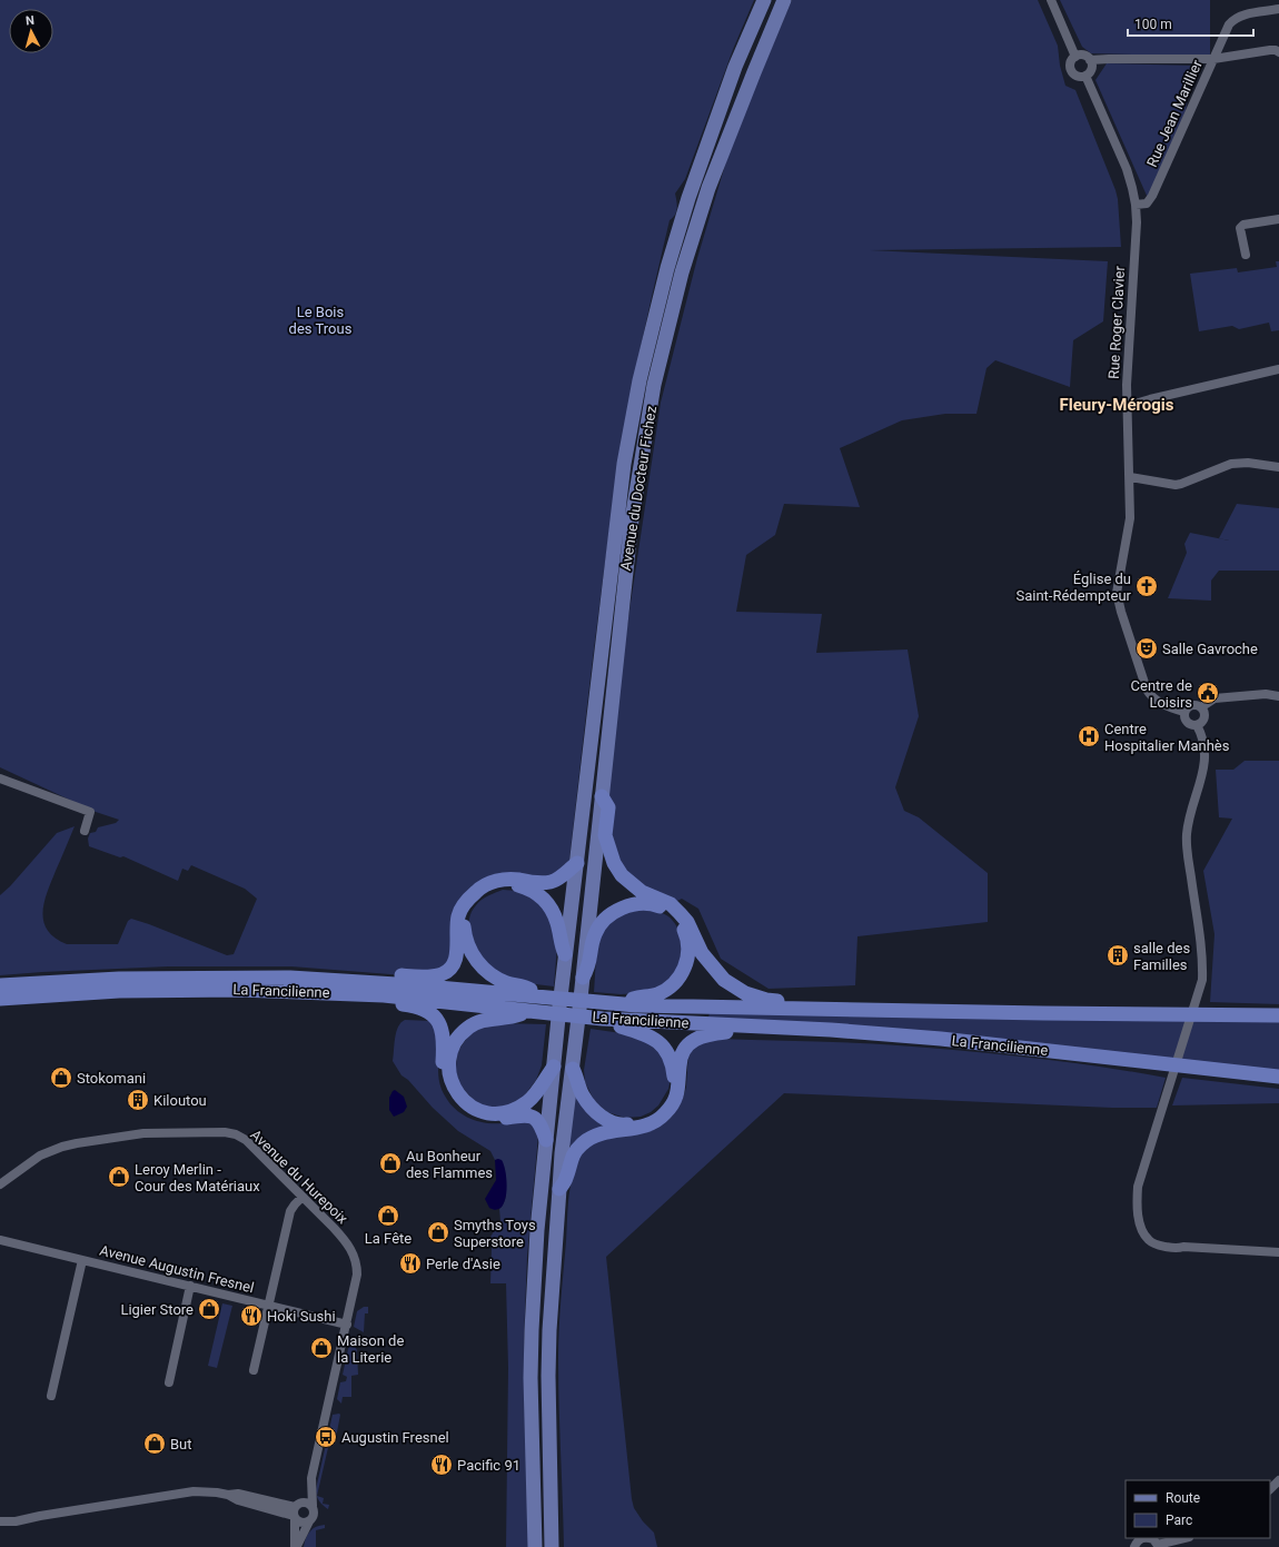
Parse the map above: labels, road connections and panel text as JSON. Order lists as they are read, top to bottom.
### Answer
{
  "streets": {
    "highway": ["La Francilienne"],
    "main road": ["Avenue du Docteur Fichez"],
    "street": [
      "Rue Jean Marillier",
      "Rue Roger Clavier",
      "Avenue du Hurepoix",
      "Avenue Augustin Fresnel"
    ]
  },
  "crossings": [
    ["Rue Jean Marillier", "Rue Roger Clavier"],
    ["Avenue du Hurepoix", "Avenue Augustin Fresnel"]
  ],
  "districts": ["Fleury-Mérogis"],
  "parks": ["Le Bois des Trous"],
  "places": {
    "church": ["Église du Saint-Rédempteur"],
    "theatre": ["Salle Gavroche"],
    "public building": ["Centre de Loisirs"],
    "hospital": ["Centre Hospitalier Manhès"],
    "building": ["salle des Familles", "Kiloutou"],
    "shop": [
      "Stokomani",
      "Au Bonheur des Flammes",
      "Leroy Merlin - Cour des Matériaux",
      "La Fête",
      "Smyths Toys Superstore",
      "Ligier Store",
      "Maison de la Literie",
      "But"
    ],
    "restaurant": ["Perle d'Asie", "Hoki Sushi", "Pacific 91"],
    "bus stop": ["Augustin Fresnel"]
  },
  "legend": ["Route", "Parc"],
  "scale_bar": "100 m",
  "north": "top"
}
